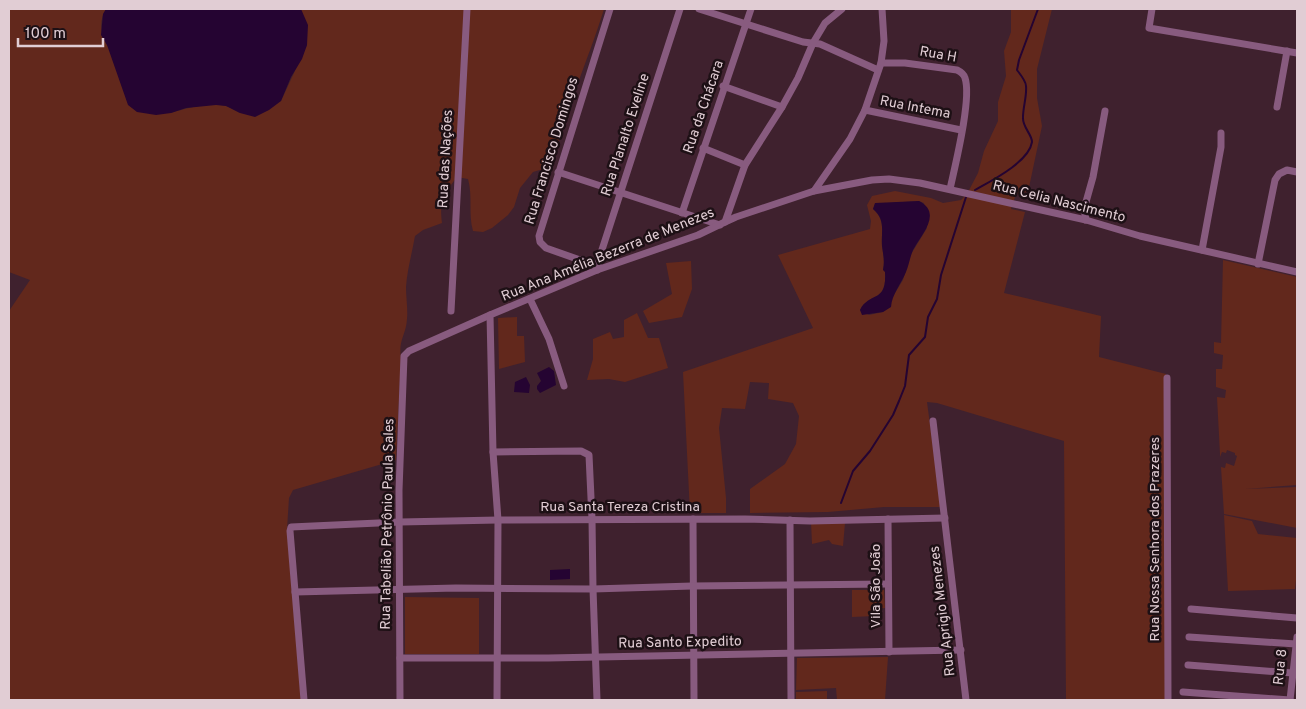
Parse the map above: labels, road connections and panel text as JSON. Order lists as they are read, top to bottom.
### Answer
{
  "streets": {
    "street": [
      "Rua H",
      "Rua da Chácara",
      "Rua Intema",
      "Rua Planalto Eveline",
      "Rua Francisco Domingos",
      "Rua das Nações",
      "Rua Celia Nascimento",
      "Rua Ana Amélia Bezerra de Menezes",
      "Rua Santa Tereza Cristina",
      "Rua Tabelião Petrônio Paula Sales",
      "Rua Nossa Senhora dos Prazeres",
      "Vila São João",
      "Rua Aprigio Menezes",
      "Rua Santo Expedito",
      "Rua 8"
    ]
  },
  "crossings": [
    ["Rua H", "Rua da Chácara"],
    ["Rua H", "Rua Intema"],
    ["Rua H", "Rua Ana Amélia Bezerra de Menezes"],
    ["Rua Planalto Eveline", "Rua Francisco Domingos"],
    ["Rua Planalto Eveline", "Rua Ana Amélia Bezerra de Menezes"],
    ["Rua Francisco Domingos", "Rua Ana Amélia Bezerra de Menezes"],
    ["Rua Celia Nascimento", "Rua Ana Amélia Bezerra de Menezes"],
    ["Rua Ana Amélia Bezerra de Menezes", "Rua Santa Tereza Cristina"],
    ["Rua Ana Amélia Bezerra de Menezes", "Rua Tabelião Petrônio Paula Sales"],
    ["Rua Ana Amélia Bezerra de Menezes", "Rua Santo Expedito"],
    ["Rua Santa Tereza Cristina", "Rua Tabelião Petrônio Paula Sales"],
    ["Rua Santa Tereza Cristina", "Vila São João"],
    ["Rua Santa Tereza Cristina", "Rua Aprigio Menezes"],
    ["Rua Tabelião Petrônio Paula Sales", "Rua Santo Expedito"],
    ["Vila São João", "Rua Santo Expedito"],
    ["Rua Aprigio Menezes", "Rua Santo Expedito"]
  ],
  "scale_bar": "100 m"
}
